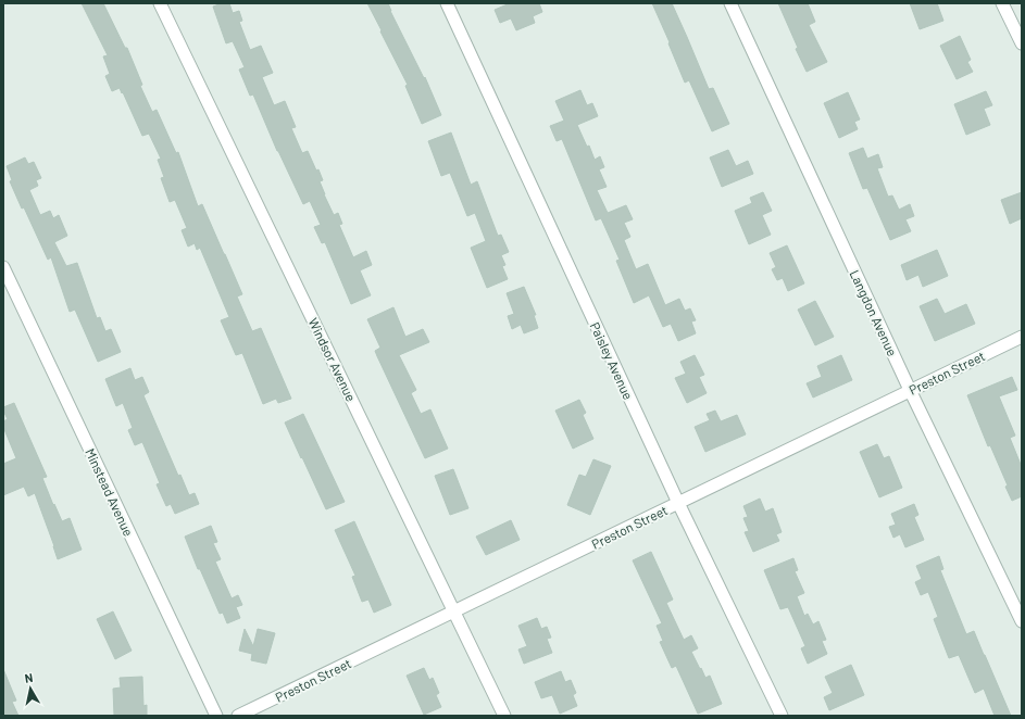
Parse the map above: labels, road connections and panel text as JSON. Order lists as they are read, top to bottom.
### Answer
{
  "streets": {
    "street": [
      "Langdon Avenue",
      "Windsor Avenue",
      "Paisley Avenue",
      "Preston Street",
      "Minstead Avenue"
    ]
  },
  "crossings": [
    ["Langdon Avenue", "Preston Street"],
    ["Windsor Avenue", "Preston Street"],
    ["Paisley Avenue", "Preston Street"]
  ],
  "north": "top"
}
